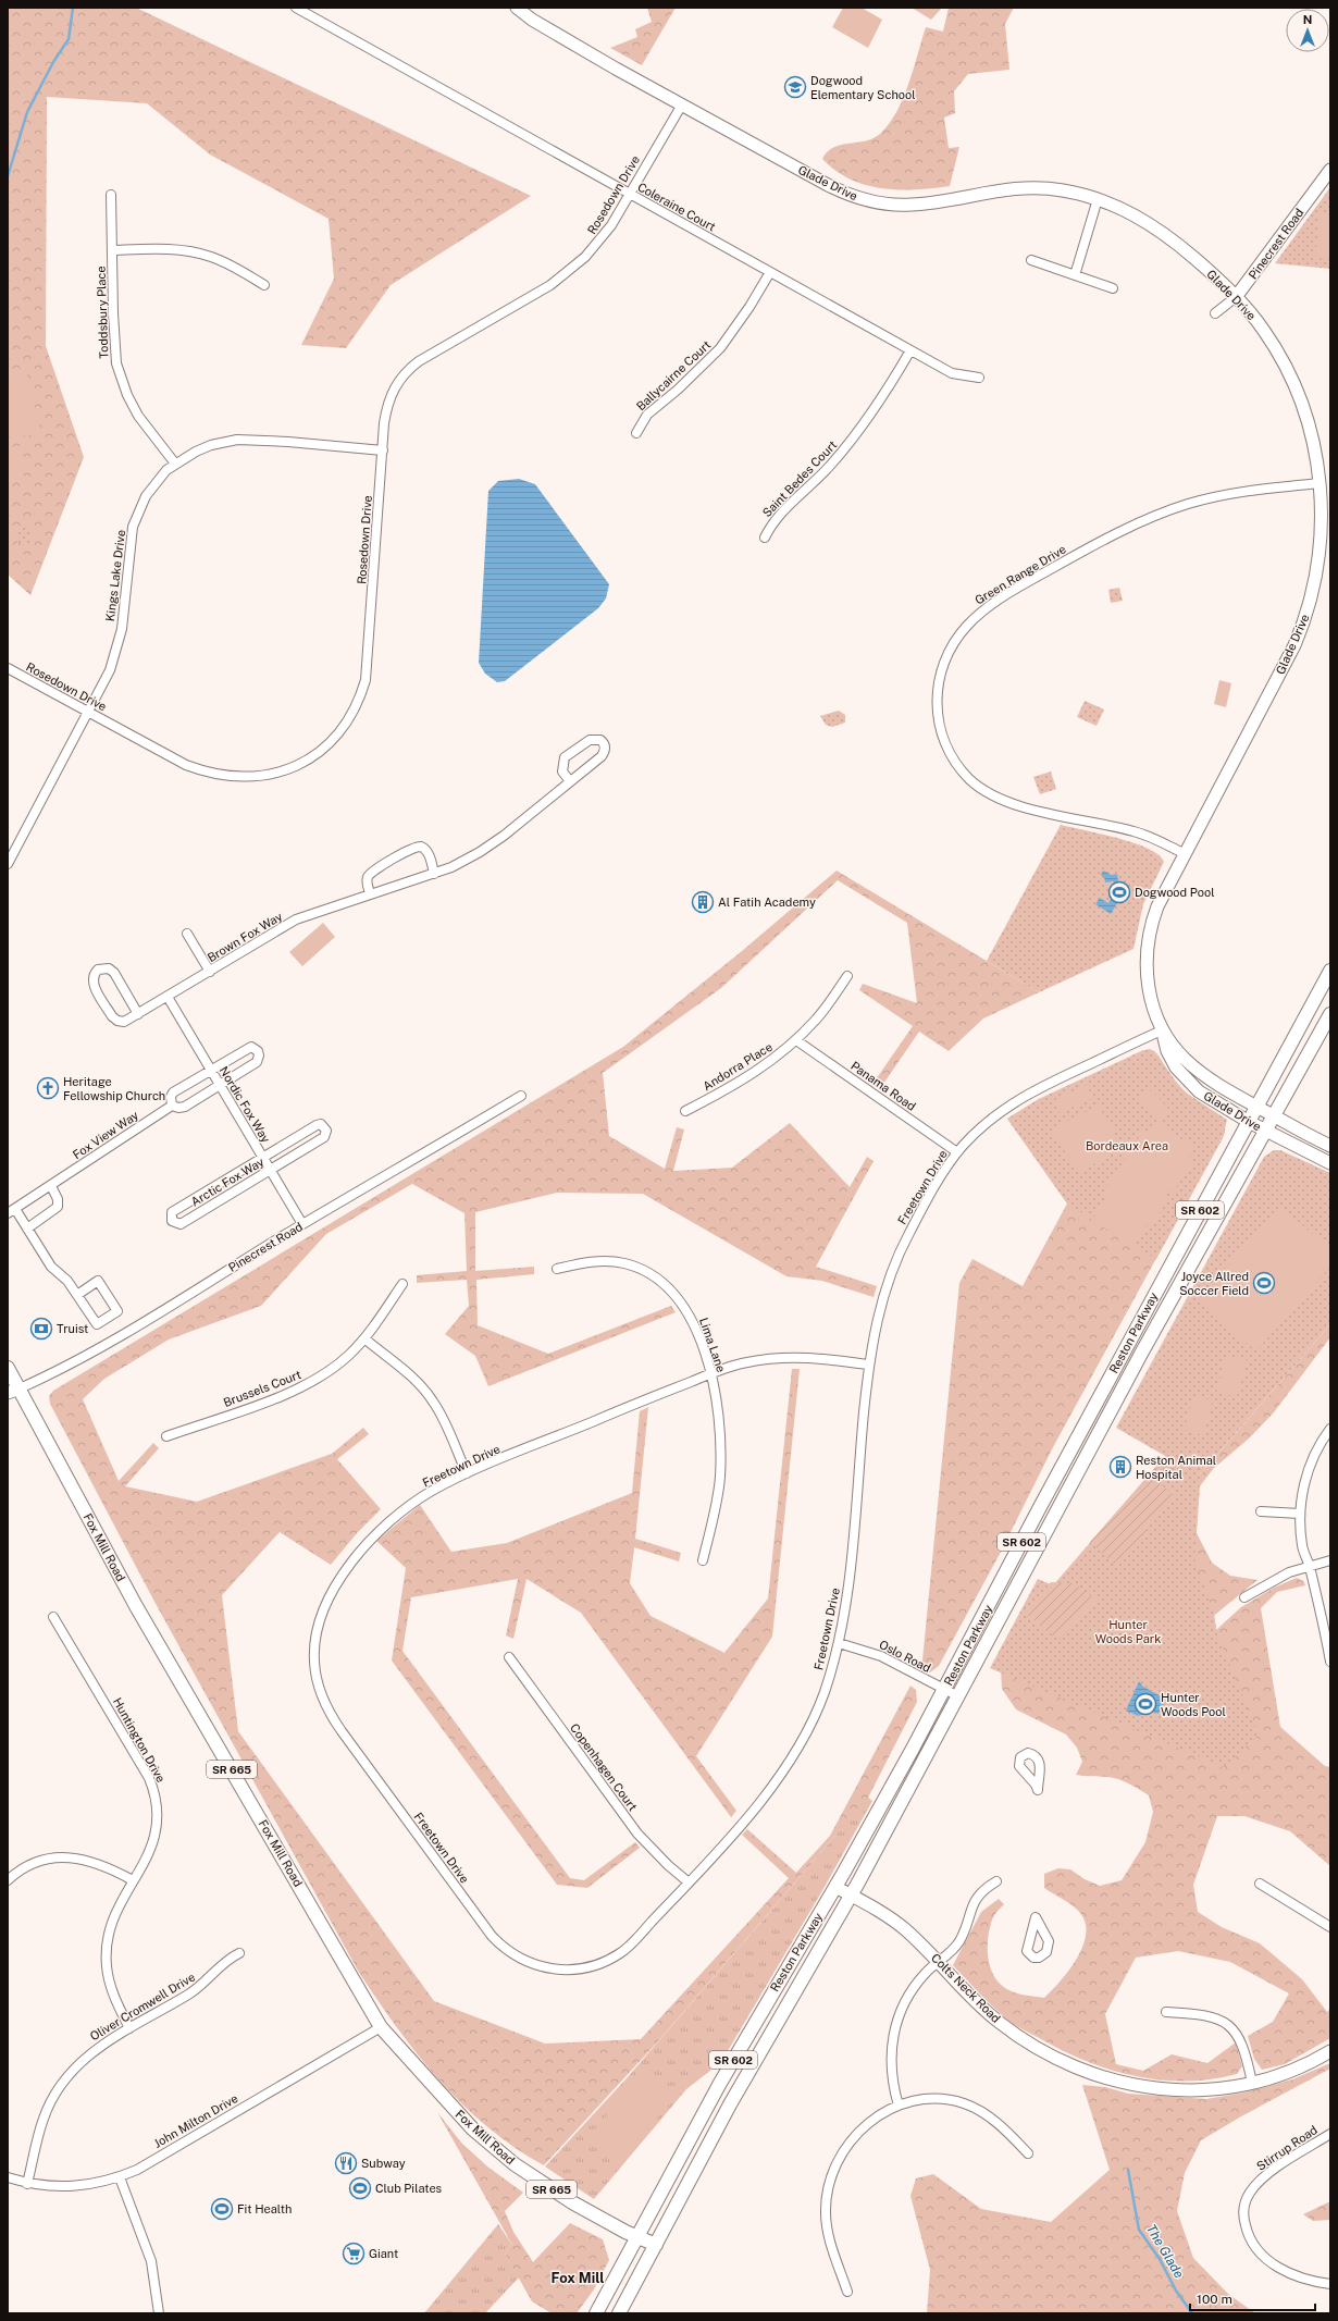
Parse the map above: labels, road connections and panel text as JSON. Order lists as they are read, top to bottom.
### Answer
{
  "streets": {
    "main road": [
      "SR 602",
      "Reston Parkway",
      "Fox Mill Road",
      "SR 665"
    ],
    "street": [
      "Glade Drive",
      "Rosedown Drive",
      "Coleraine Court",
      "Pinecrest Road",
      "Toddsbury Place",
      "Ballycairne Court",
      "Saint Bedes Court",
      "Green Range Drive",
      "Kings Lake Drive",
      "Brown Fox Way",
      "Andorra Place",
      "Panama Road",
      "Nordic Fox Way",
      "Fox View Way",
      "Arctic Fox Way",
      "Freetown Drive",
      "Lima Lane",
      "Brussels Court",
      "Oslo Road",
      "Huntington Drive",
      "Copenhagen Court",
      "Colts Neck Road",
      "Oliver Cromwell Drive",
      "John Milton Drive",
      "Stirrup Road"
    ]
  },
  "crossings": [
    ["Glade Drive", "Rosedown Drive"],
    ["Glade Drive", "Pinecrest Road"],
    ["Glade Drive", "Green Range Drive"],
    ["Glade Drive", "Freetown Drive"],
    ["Glade Drive", "Reston Parkway"],
    ["Rosedown Drive", "Coleraine Court"],
    ["Rosedown Drive", "Kings Lake Drive"],
    ["Coleraine Court", "Ballycairne Court"],
    ["Coleraine Court", "Saint Bedes Court"],
    ["Pinecrest Road", "Nordic Fox Way"],
    ["Pinecrest Road", "Fox Mill Road"],
    ["Toddsbury Place", "Kings Lake Drive"],
    ["Brown Fox Way", "Nordic Fox Way"],
    ["Andorra Place", "Panama Road"],
    ["Panama Road", "Freetown Drive"],
    ["Nordic Fox Way", "Fox View Way"],
    ["Nordic Fox Way", "Arctic Fox Way"],
    ["Freetown Drive", "Lima Lane"],
    ["Freetown Drive", "Oslo Road"],
    ["Freetown Drive", "Copenhagen Court"],
    ["Reston Parkway", "Fox Mill Road"],
    ["Reston Parkway", "Oslo Road"],
    ["Reston Parkway", "Colts Neck Road"],
    ["Fox Mill Road", "John Milton Drive"],
    ["Huntington Drive", "Oliver Cromwell Drive"],
    ["Oliver Cromwell Drive", "John Milton Drive"]
  ],
  "districts": ["Fox Mill"],
  "water": ["The Glade"],
  "parks": ["Bordeaux Area", "Hunter Woods Park"],
  "places": {
    "school or university": ["Dogwood Elementary School"],
    "sports": [
      "Dogwood Pool",
      "Joyce Allred Soccer Field",
      "Hunter Woods Pool",
      "Club Pilates",
      "Fit Health"
    ],
    "building": ["Al Fatih Academy", "Reston Animal Hospital"],
    "church": ["Heritage Fellowship Church"],
    "bank": ["Truist"],
    "restaurant": ["Subway"],
    "supermarket": ["Giant"]
  },
  "scale_bar": "100 m",
  "north": "top"
}
